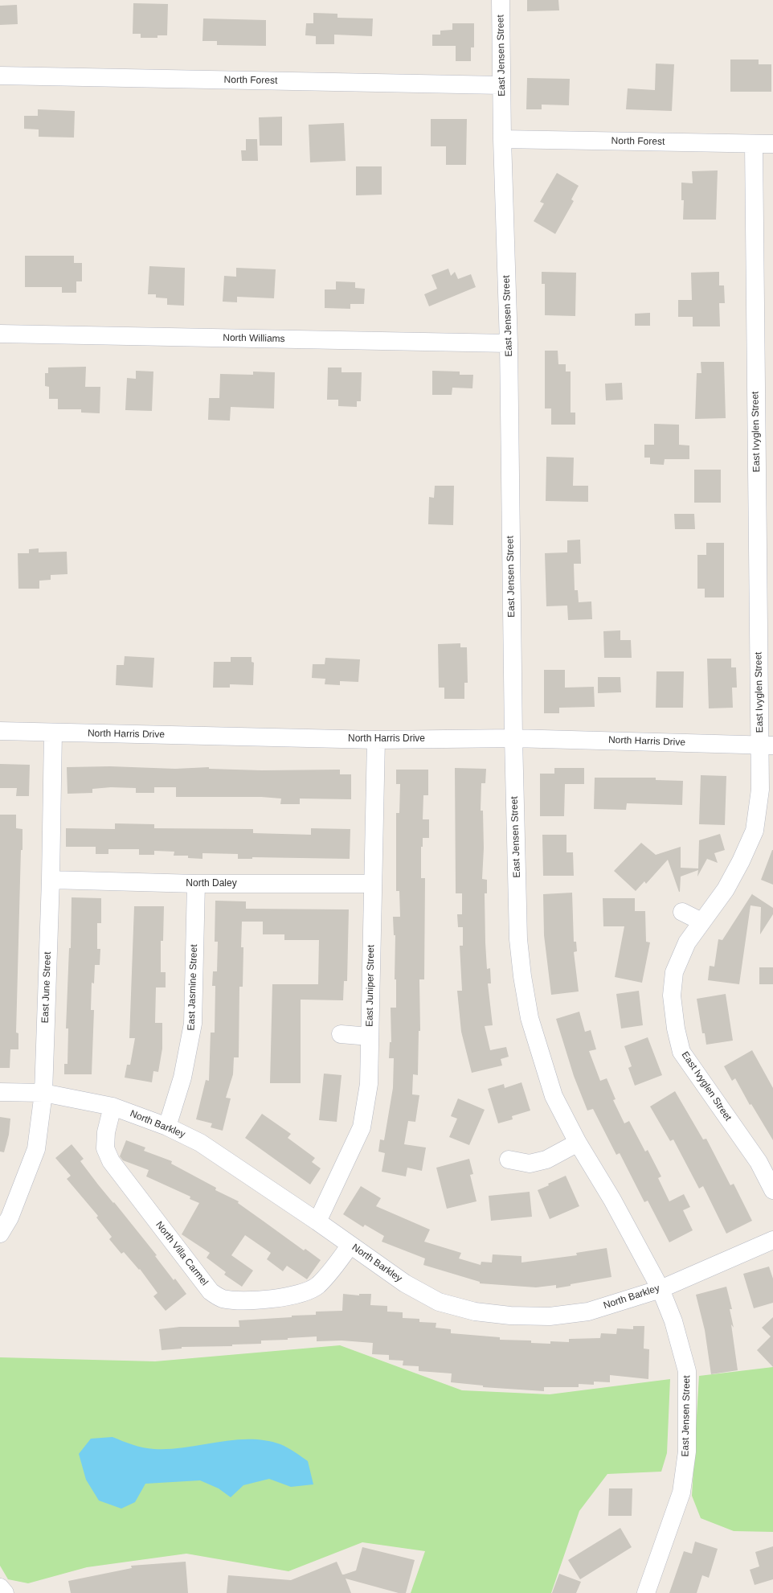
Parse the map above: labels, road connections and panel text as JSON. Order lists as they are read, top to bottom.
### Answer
{
  "streets": {
    "street": [
      "East Jensen Street",
      "North Forest",
      "North Williams",
      "East Ivyglen Street",
      "North Harris Drive",
      "North Daley",
      "East Juniper Street",
      "East June Street",
      "East Jasmine Street",
      "North Barkley",
      "North Villa Carmel"
    ]
  },
  "crossings": [
    ["East Jensen Street", "North Forest"],
    ["East Jensen Street", "North Williams"],
    ["East Jensen Street", "North Harris Drive"],
    ["East Jensen Street", "North Barkley"],
    ["North Forest", "East Ivyglen Street"],
    ["East Ivyglen Street", "North Harris Drive"],
    ["North Harris Drive", "East Juniper Street"],
    ["North Harris Drive", "East June Street"],
    ["North Daley", "East Juniper Street"],
    ["North Daley", "East June Street"],
    ["North Daley", "East Jasmine Street"],
    ["East Juniper Street", "North Barkley"],
    ["East June Street", "North Barkley"],
    ["East Jasmine Street", "North Barkley"],
    ["North Barkley", "North Villa Carmel"]
  ]
}
